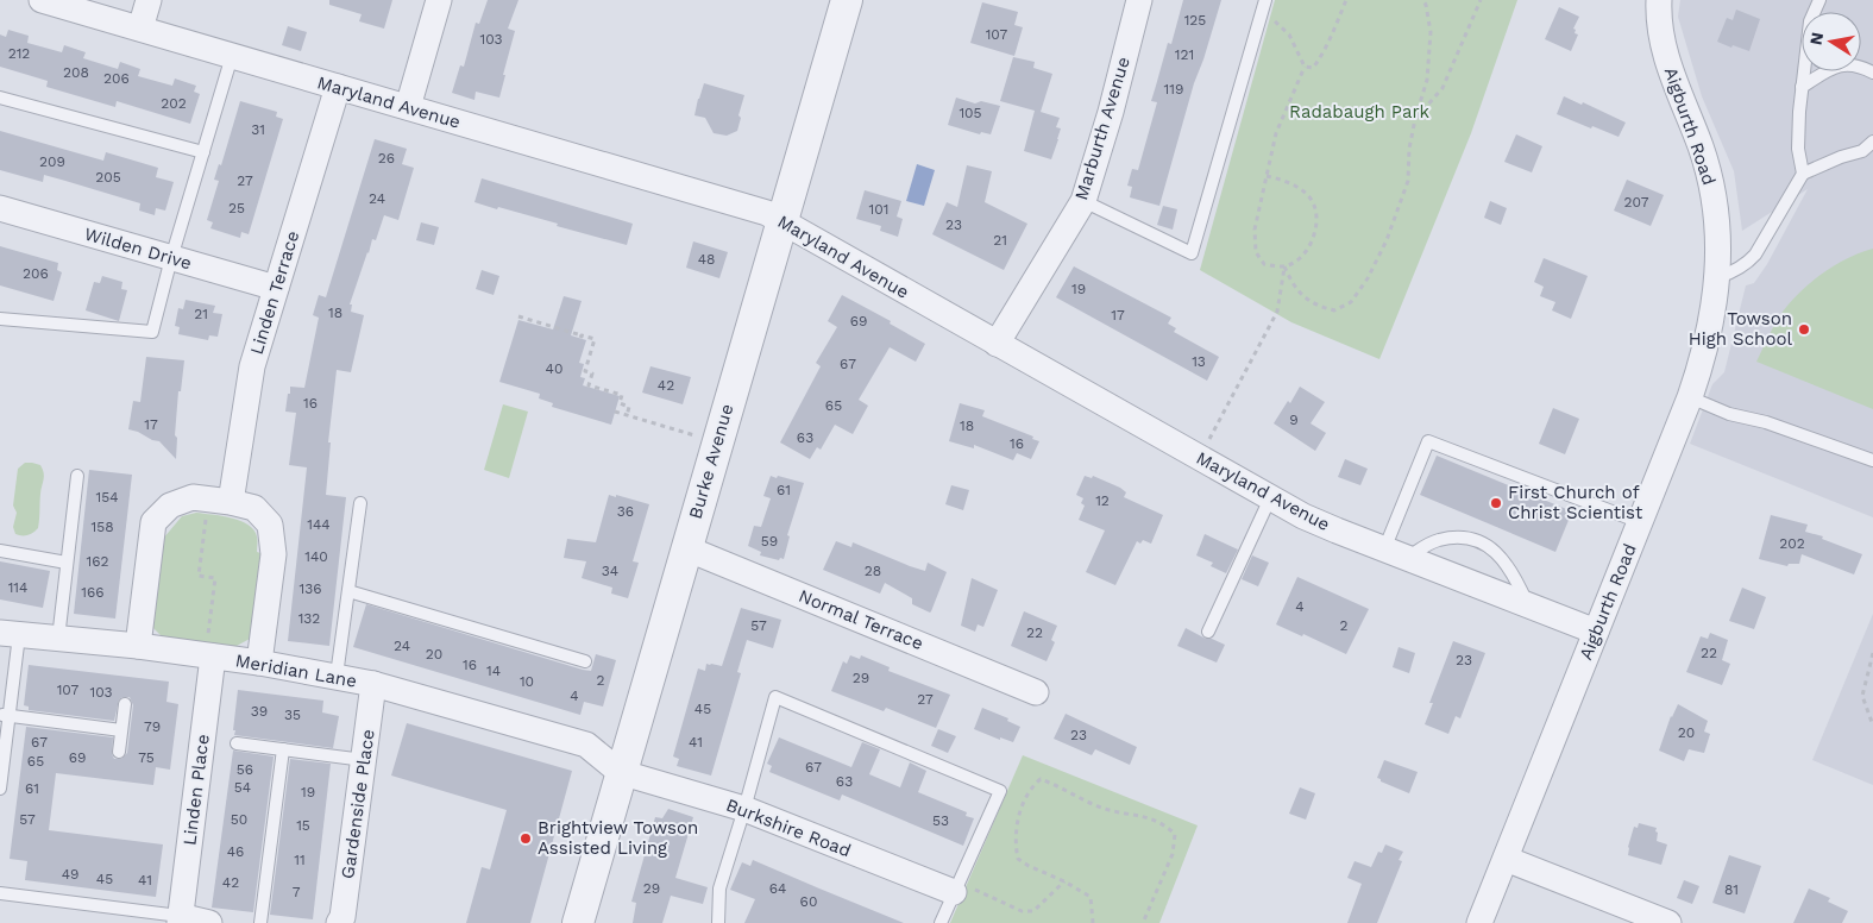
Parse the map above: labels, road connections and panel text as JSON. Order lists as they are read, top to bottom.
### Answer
{
  "streets": {
    "street": [
      "Maryland Avenue",
      "Aigburth Road",
      "Marburth Avenue",
      "Wilden Drive",
      "Linden Terrace",
      "Burke Avenue",
      "Normal Terrace",
      "Meridian Lane",
      "Linden Place",
      "Gardenside Place",
      "Burkshire Road"
    ]
  },
  "crossings": [
    ["Maryland Avenue", "Aigburth Road"],
    ["Maryland Avenue", "Marburth Avenue"],
    ["Maryland Avenue", "Linden Terrace"],
    ["Maryland Avenue", "Burke Avenue"],
    ["Wilden Drive", "Linden Terrace"],
    ["Burke Avenue", "Normal Terrace"],
    ["Burke Avenue", "Meridian Lane"],
    ["Burke Avenue", "Burkshire Road"],
    ["Meridian Lane", "Linden Place"],
    ["Meridian Lane", "Gardenside Place"],
    ["Meridian Lane", "Burkshire Road"]
  ],
  "parks": ["Radabaugh Park"],
  "places": ["Towson High School", "First Church of Christ Scientist", "Brightview Towson Assisted Living"],
  "house_numbers": [
    "125",
    "107",
    "103",
    "212",
    "121",
    "208",
    "206",
    "119",
    "202",
    "105",
    "31",
    "26",
    "209",
    "205",
    "27",
    "24",
    "207",
    "25",
    "101",
    "23",
    "21",
    "48",
    "206",
    "19",
    "18",
    "21",
    "17",
    "69",
    "13",
    "67",
    "40",
    "42",
    "16",
    "65",
    "9",
    "17",
    "18",
    "63",
    "16",
    "61",
    "154",
    "12",
    "36",
    "144",
    "158",
    "59",
    "202",
    "140",
    "162",
    "34",
    "28",
    "114",
    "136",
    "166",
    "4",
    "132",
    "57",
    "2",
    "22",
    "24",
    "22",
    "20",
    "23",
    "16",
    "14",
    "29",
    "2",
    "10",
    "107",
    "103",
    "4",
    "27",
    "45",
    "39",
    "35",
    "79",
    "20",
    "23",
    "67",
    "41",
    "69",
    "75",
    "65",
    "67",
    "56",
    "63",
    "54",
    "61",
    "19",
    "57",
    "50",
    "53",
    "15",
    "46",
    "11",
    "49",
    "45",
    "41",
    "42",
    "29",
    "64",
    "81",
    "7",
    "60"
  ],
  "north": "left"
}
